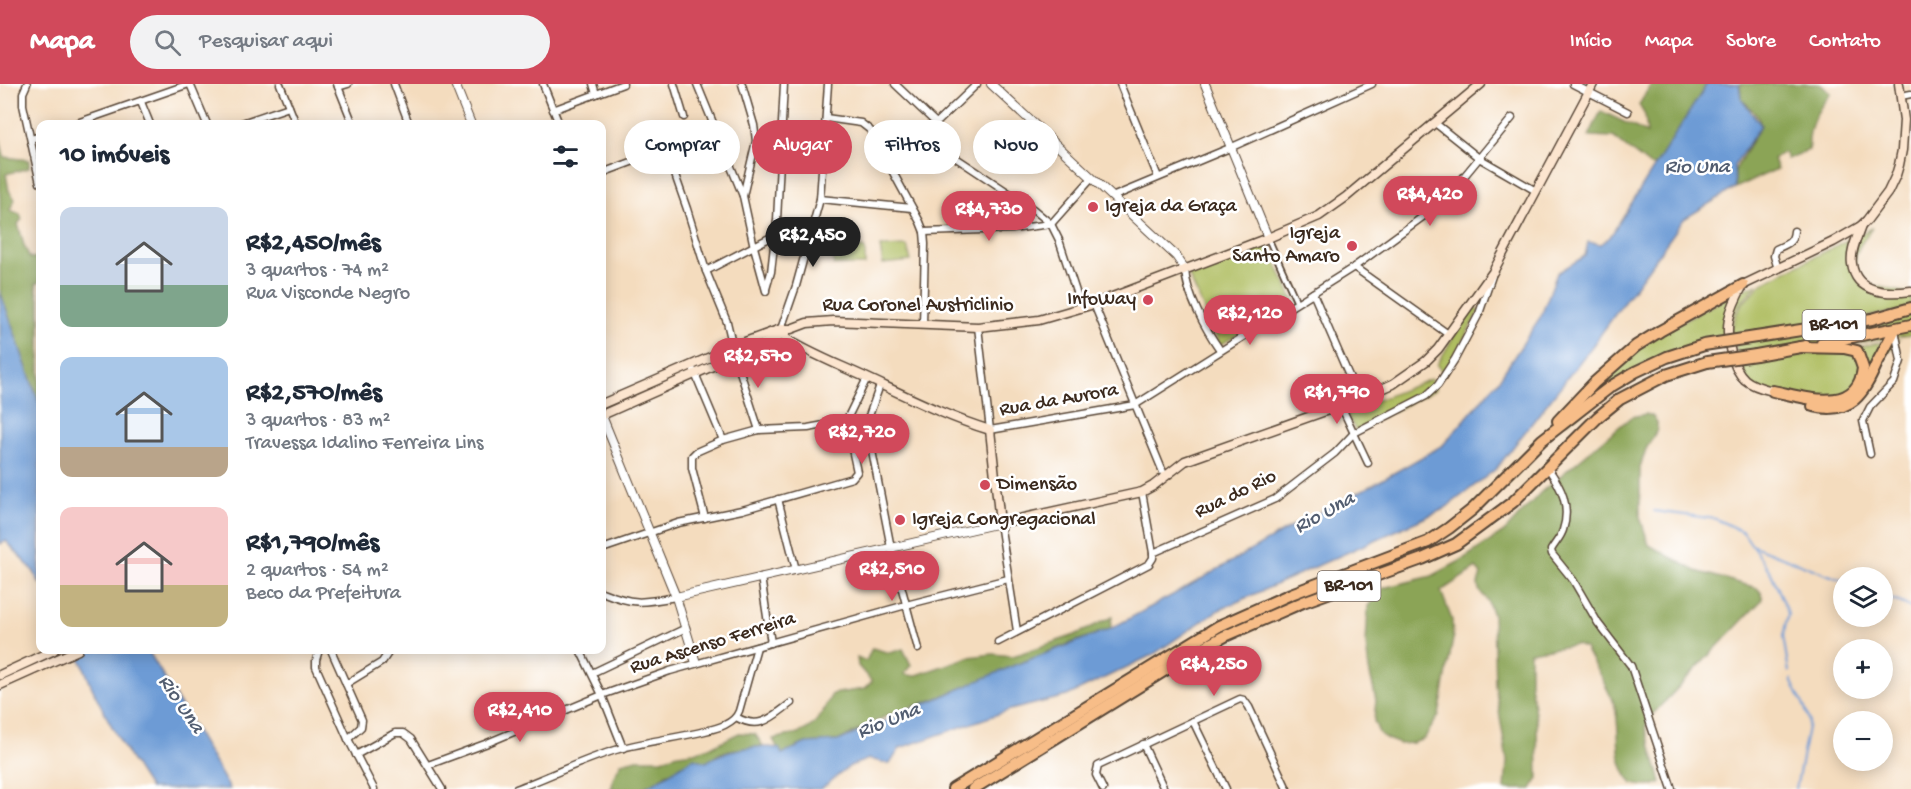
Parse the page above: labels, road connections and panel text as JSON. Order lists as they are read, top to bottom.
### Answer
{
  "streets": {
    "highway": ["BR-101"],
    "main road": ["Rua Coronel Austriclinio"],
    "street": ["Rua da Aurora", "Rua do Rio", "Rua Ascenso Ferreira"]
  },
  "water": ["Rio Una"],
  "places": [
    "Igreja da Graça",
    "Igreja Santo Amaro",
    "InfoWay",
    "Dimensão",
    "Igreja Congregacional"
  ],
  "page": {
    "header": "Mapa",
    "search": "Pesquisar aqui",
    "nav": [
      "Início",
      "Mapa",
      "Sobre",
      "Contato"
    ],
    "chip": [
      "Comprar",
      "Alugar",
      "Filtros",
      "Novo"
    ],
    "heading": "10 imóveis",
    "price": [
      "R$4,420",
      "R$4,730",
      "R$2,450",
      "R$2,120",
      "R$2,570",
      "R$1,790",
      "R$2,720",
      "R$2,510",
      "R$4,250",
      "R$2,410"
    ],
    "list": [
      {
        "name": "R$2,450/mês",
        "note": "3 quartos · 74 m² · Rua Visconde Negro"
      },
      {
        "name": "R$2,570/mês",
        "note": "3 quartos · 83 m² · Travessa Idalino Ferreira Lins"
      },
      {
        "name": "R$1,790/mês",
        "note": "2 quartos · 54 m² · Beco da Prefeitura"
      }
    ],
    "map_buttons": ["+", "−"]
  }
}
